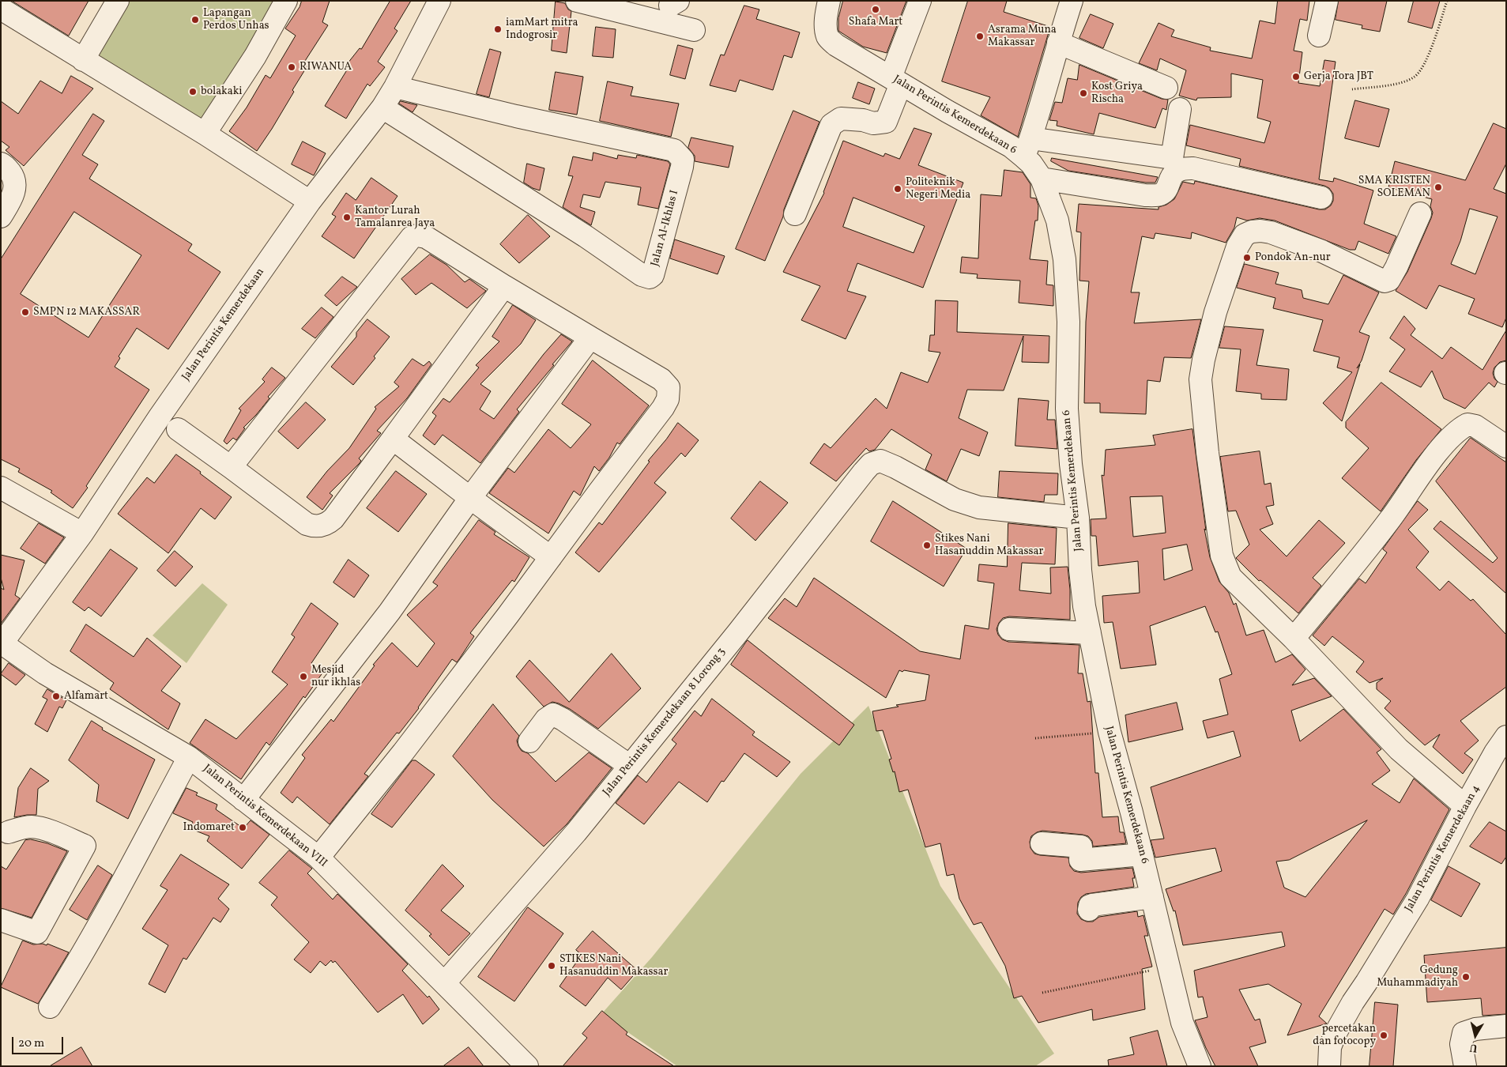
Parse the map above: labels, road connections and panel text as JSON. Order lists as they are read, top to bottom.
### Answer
{
  "streets": {
    "street": [
      "Jalan Perintis Kemerdekaan 6",
      "Jalan Al-Ikhlas I",
      "Jalan Perintis Kemerdekaan",
      "Jalan Perintis Kemerdekaan 8 Lorong 3",
      "Jalan Perintis Kemerdekaan VIII",
      "Jalan Perintis Kemerdekaan 4"
    ]
  },
  "crossings": [
    ["Jalan Perintis Kemerdekaan 6", "Jalan Perintis Kemerdekaan 8 Lorong 3"],
    ["Jalan Al-Ikhlas I", "Jalan Perintis Kemerdekaan"],
    ["Jalan Perintis Kemerdekaan", "Jalan Perintis Kemerdekaan VIII"],
    ["Jalan Perintis Kemerdekaan 8 Lorong 3", "Jalan Perintis Kemerdekaan VIII"]
  ],
  "places": [
    "Shafa Mart",
    "Lapangan Perdos Unhas",
    "iamMart mitra Indogrosir",
    "Asrama Muna Makassar",
    "RIWANUA",
    "Gerja Tora JBT",
    "bolakaki",
    "Kost Griya Rischa",
    "SMA KRISTEN SOLEMAN",
    "Politeknik Negeri Media",
    "Kantor Lurah Tamalanrea Jaya",
    "Pondok An-nur",
    "SMPN 12 MAKASSAR",
    "Stikes Nani Hasanuddin Makassar",
    "Mesjid nur ikhlas",
    "Alfamart",
    "Indomaret",
    "STIKES Nani Hasanuddin Makassar",
    "Gedung Muhammadiyah",
    "percetakan dan fotocopy"
  ],
  "scale_bar": "20 m",
  "north": "bottom"
}
